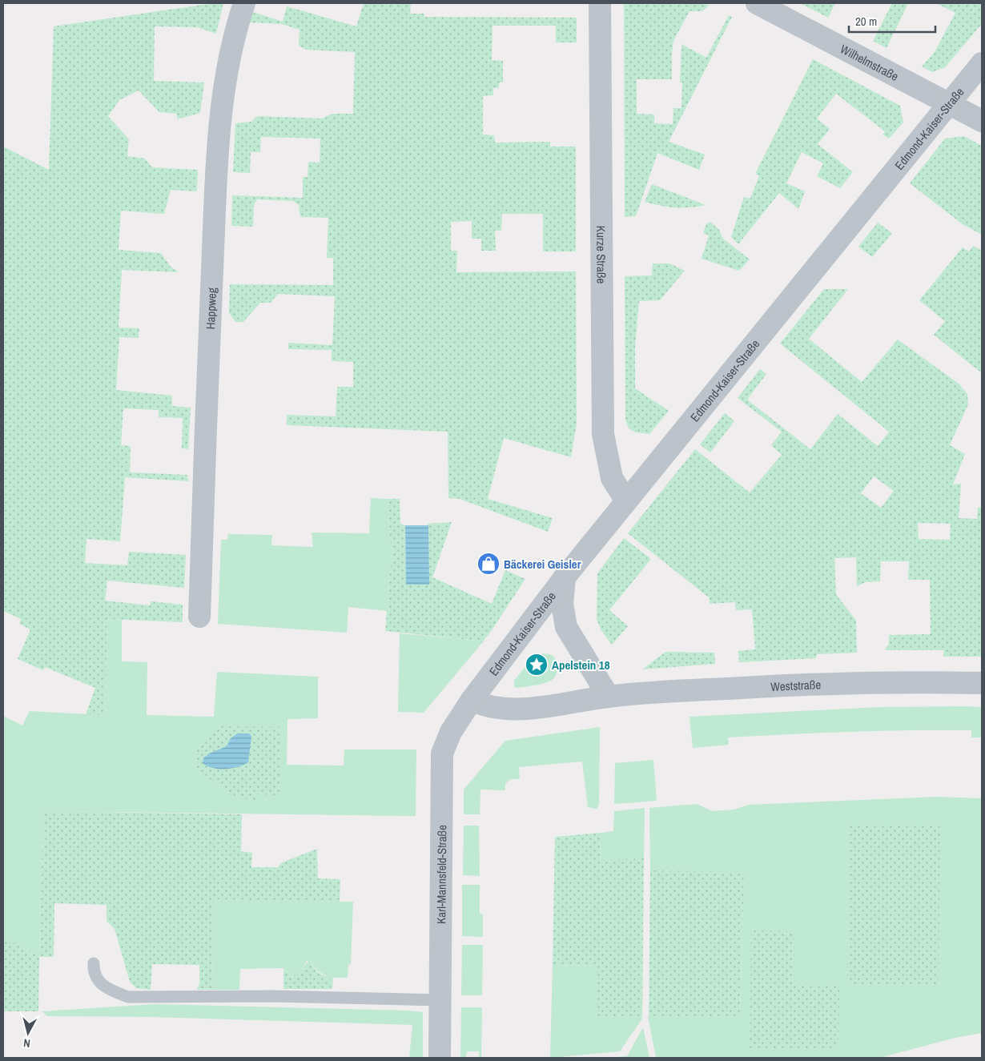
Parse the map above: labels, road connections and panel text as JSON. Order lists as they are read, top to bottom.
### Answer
{
  "streets": {
    "street": [
      "Wilhelmstraße",
      "Edmond-Kaiser-Straße",
      "Kurze Straße",
      "Happweg",
      "Weststraße",
      "Karl-Mannsfeld-Straße"
    ]
  },
  "crossings": [
    ["Wilhelmstraße", "Edmond-Kaiser-Straße"],
    ["Edmond-Kaiser-Straße", "Kurze Straße"],
    ["Edmond-Kaiser-Straße", "Weststraße"],
    ["Edmond-Kaiser-Straße", "Karl-Mannsfeld-Straße"],
    ["Weststraße", "Karl-Mannsfeld-Straße"]
  ],
  "places": {
    "shop": ["Bäckerei Geisler"],
    "place": ["Apelstein 18"]
  },
  "scale_bar": "20 m",
  "north": "bottom"
}
